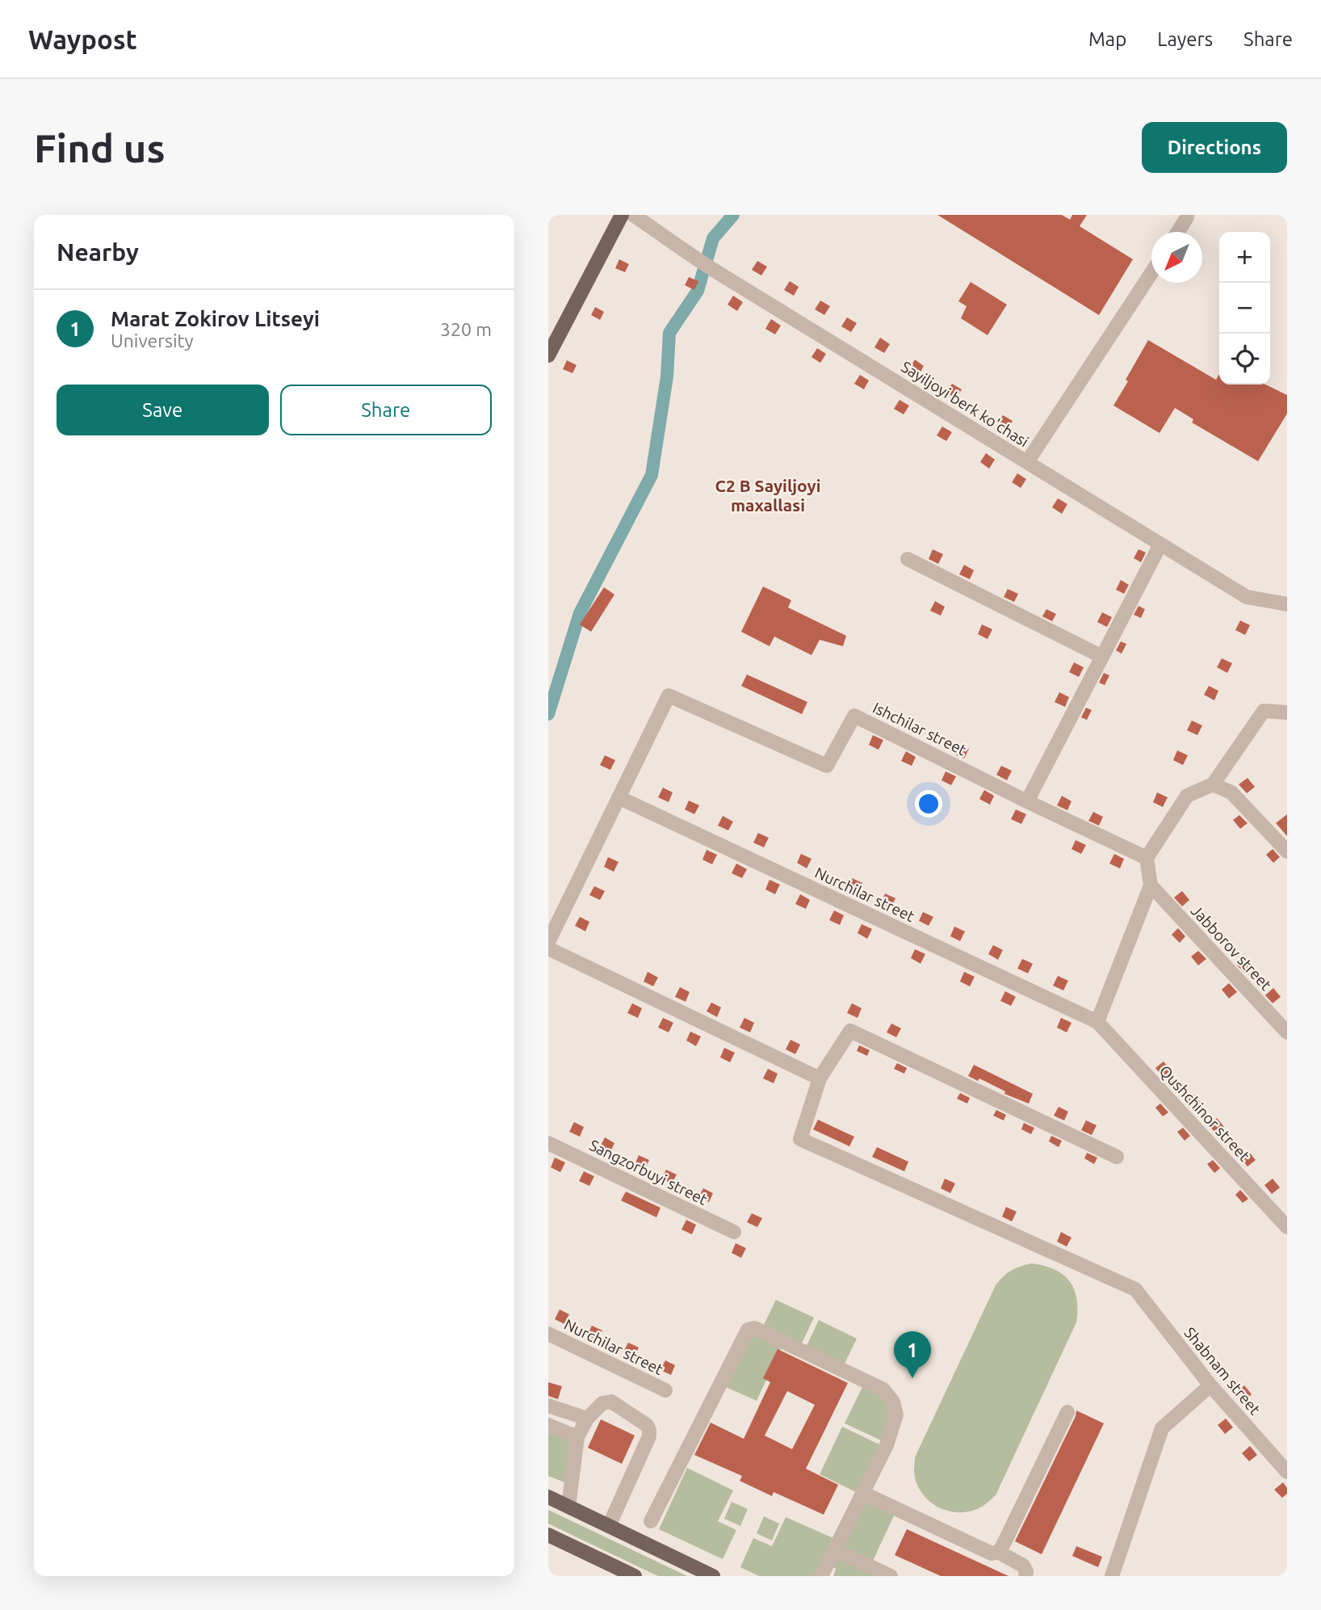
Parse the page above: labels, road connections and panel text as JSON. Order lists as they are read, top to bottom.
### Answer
{
  "streets": {
    "street": [
      "Sayiljoyi berk ko'chasi",
      "Ishchilar street",
      "Nurchilar street",
      "Jabborov street",
      "Qushchinor street",
      "Sangzorbuyi street",
      "Shabnam street"
    ]
  },
  "crossings": [
    ["Ishchilar street", "Nurchilar street"],
    ["Nurchilar street", "Qushchinor street"]
  ],
  "districts": ["C2 B Sayiljoyi maxallasi"],
  "north": "bottom left",
  "page": {
    "header": "Waypost",
    "nav": ["Map", "Layers", "Share"],
    "buttons": [
      "Directions",
      ["Save", "Share"]
    ],
    "title": "Find us",
    "heading": "Nearby",
    "map_buttons": ["+", "−"],
    "list": [
      {
        "mark": "1",
        "name": "Marat Zokirov Litseyi",
        "note": "University",
        "value": "320 m"
      }
    ],
    "pins": "1"
  }
}
